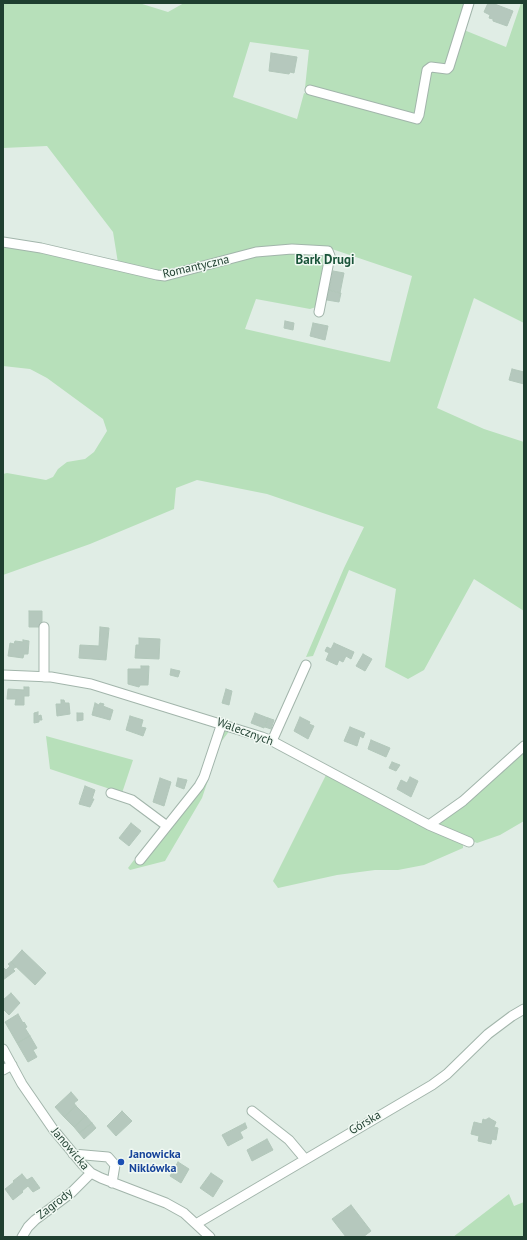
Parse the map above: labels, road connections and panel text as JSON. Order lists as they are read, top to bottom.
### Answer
{
  "streets": {
    "street": [
      "Romantyczna",
      "Walecznych",
      "Górska",
      "Janowicka",
      "Zagrody"
    ]
  },
  "crossings": [
    ["Górska", "Janowicka"],
    ["Janowicka", "Zagrody"]
  ],
  "districts": ["Bark Drugi"],
  "places": ["Janowicka Niklówka"]
}
